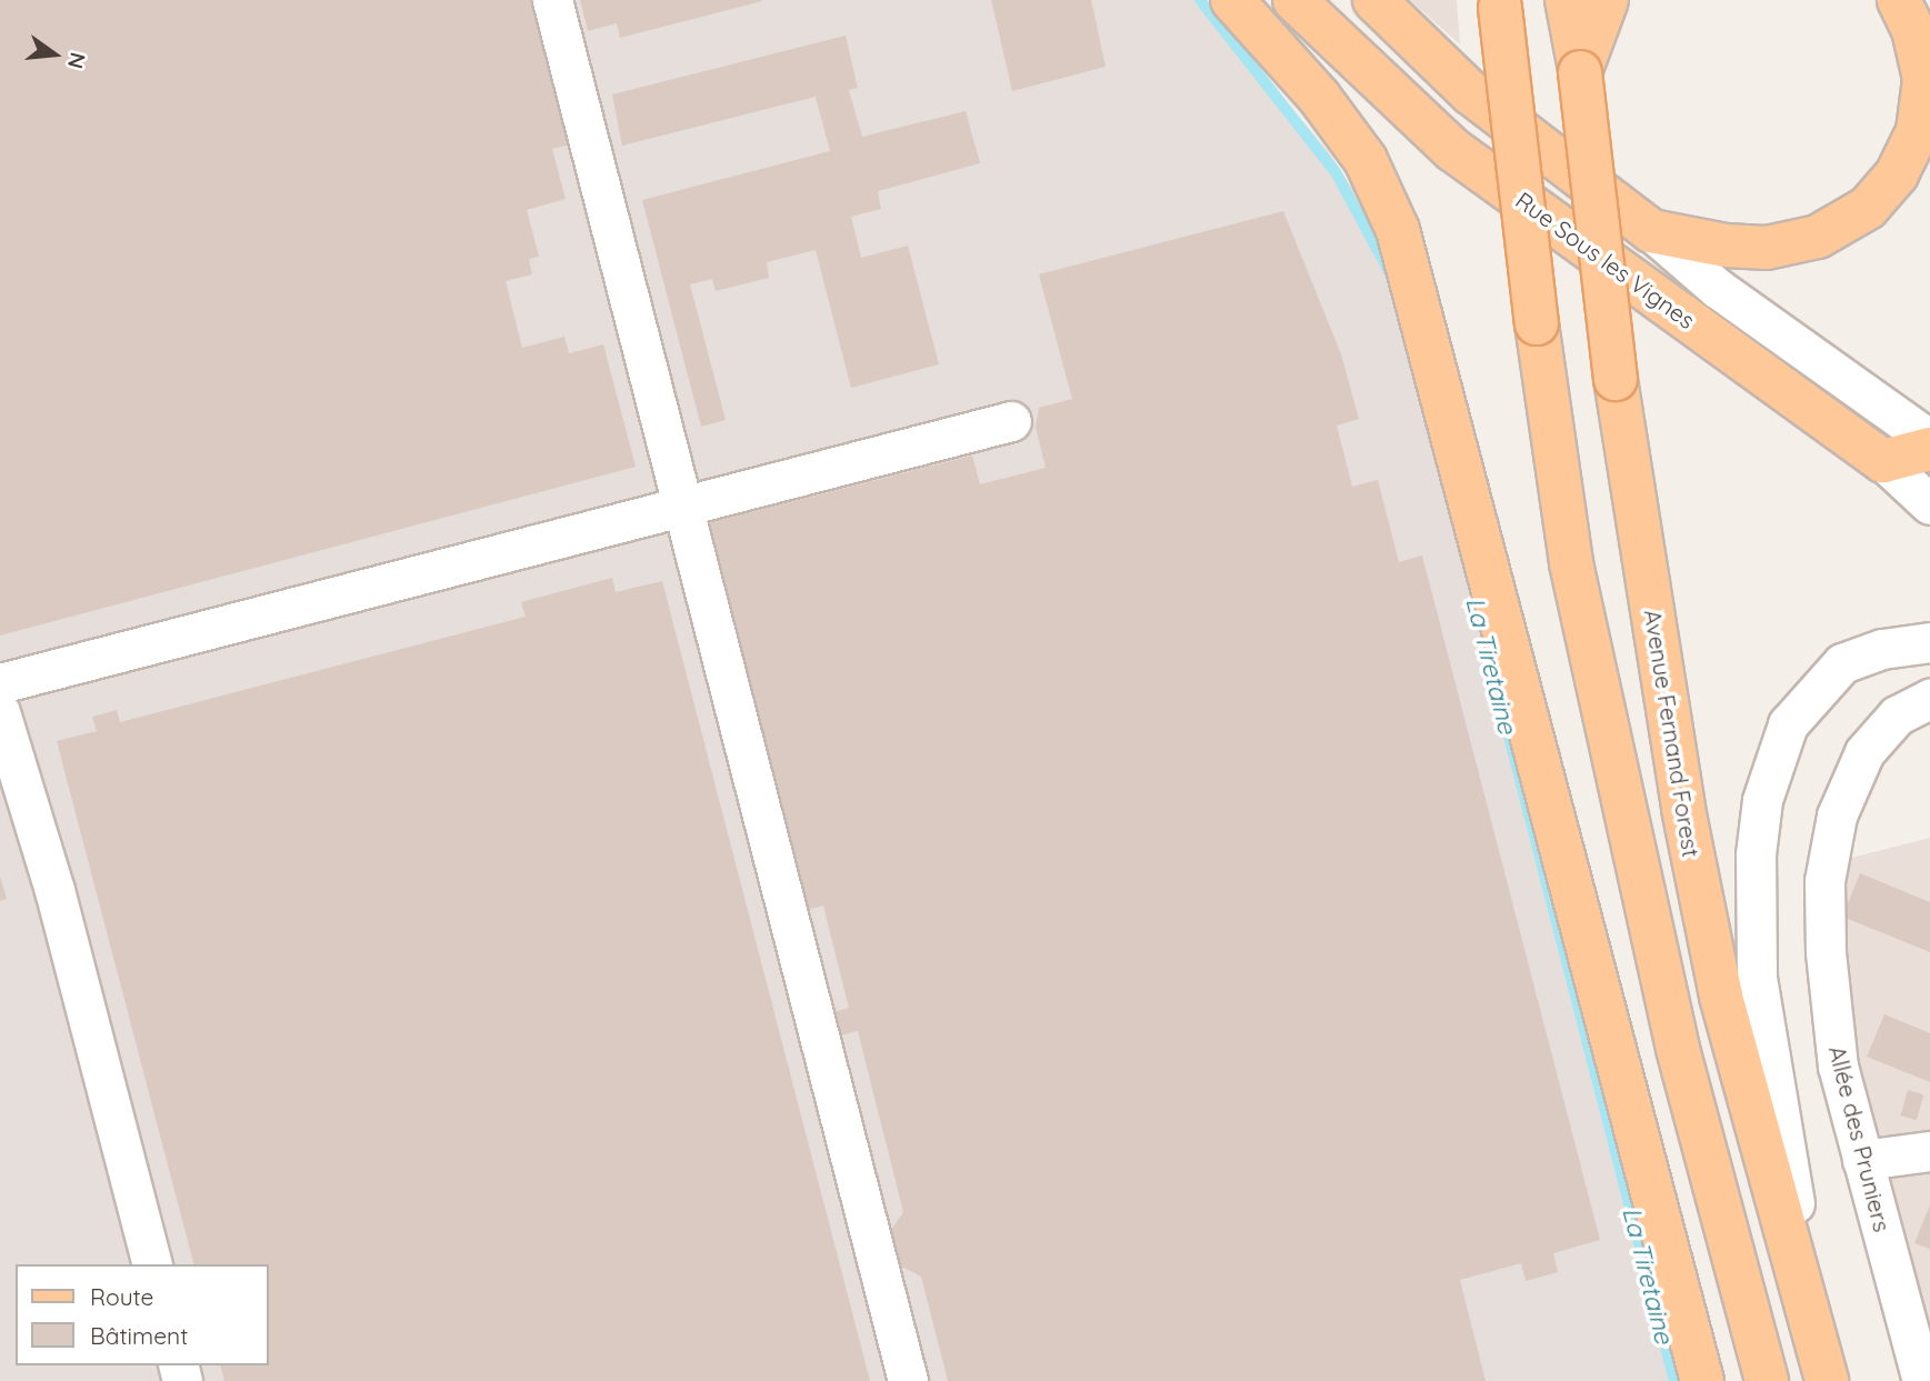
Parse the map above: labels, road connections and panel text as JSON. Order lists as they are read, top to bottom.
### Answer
{
  "streets": {
    "main road": ["Rue Sous les Vignes", "Avenue Fernand Forest"],
    "street": ["Allée des Pruniers"]
  },
  "water": ["La Tiretaine"],
  "legend": ["Route", "Bâtiment"],
  "north": "right"
}
